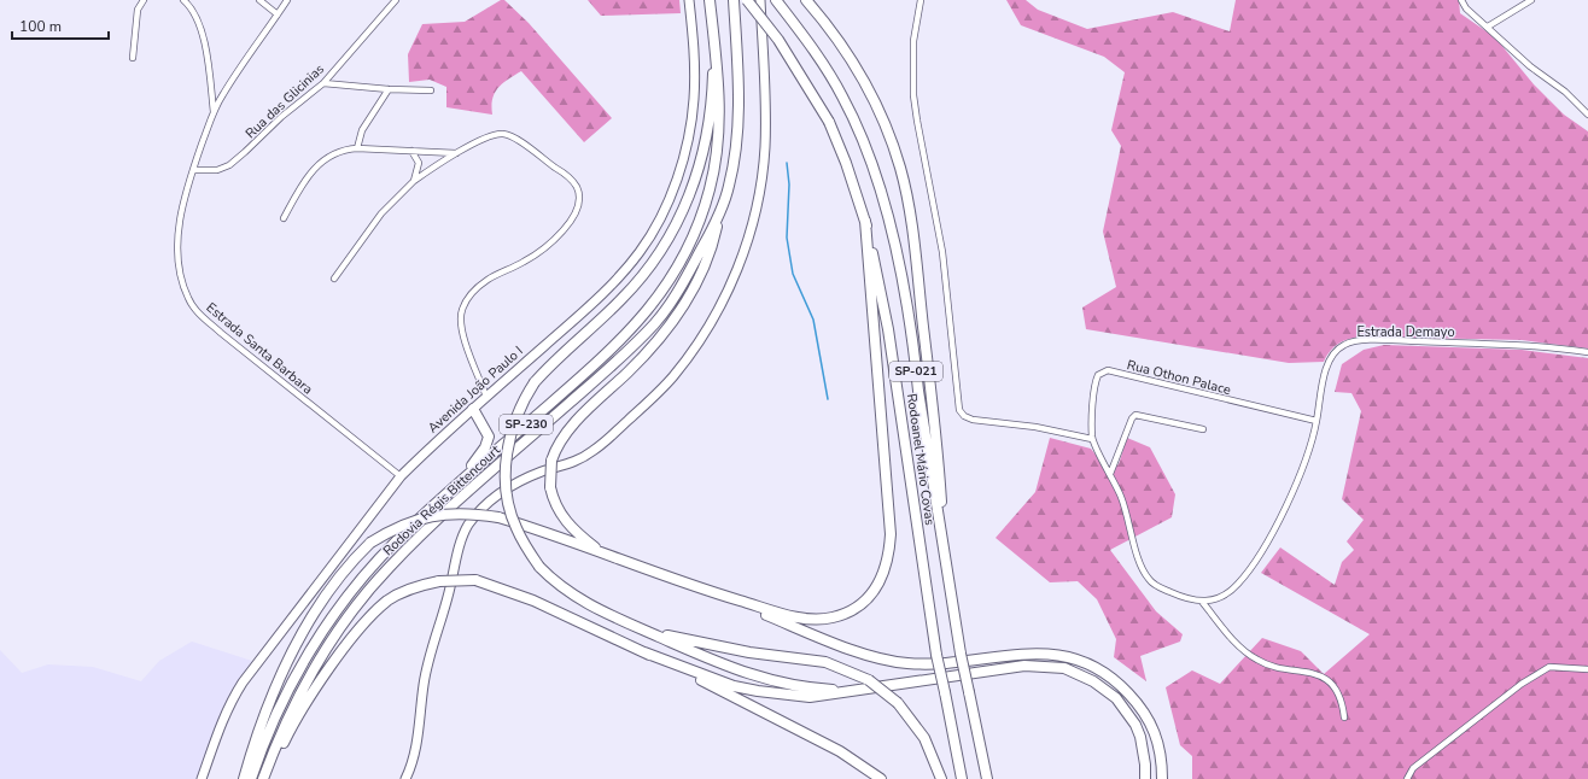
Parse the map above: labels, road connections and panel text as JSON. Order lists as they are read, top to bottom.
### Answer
{
  "streets": {
    "highway": [
      "SP-021",
      "SP-230",
      "Rodoanel Mário Covas",
      "Rodovia Régis Bittencourt"
    ],
    "main road": ["Avenida João Paulo I"],
    "street": [
      "Rua das Glicinias",
      "Estrada Demayo",
      "Estrada Santa Barbara",
      "Rua Othon Palace"
    ]
  },
  "crossings": [
    ["Rua das Glicinias", "Estrada Santa Barbara"],
    ["Estrada Demayo", "Rua Othon Palace"],
    ["Estrada Santa Barbara", "Avenida João Paulo I"]
  ],
  "scale_bar": "100 m"
}
